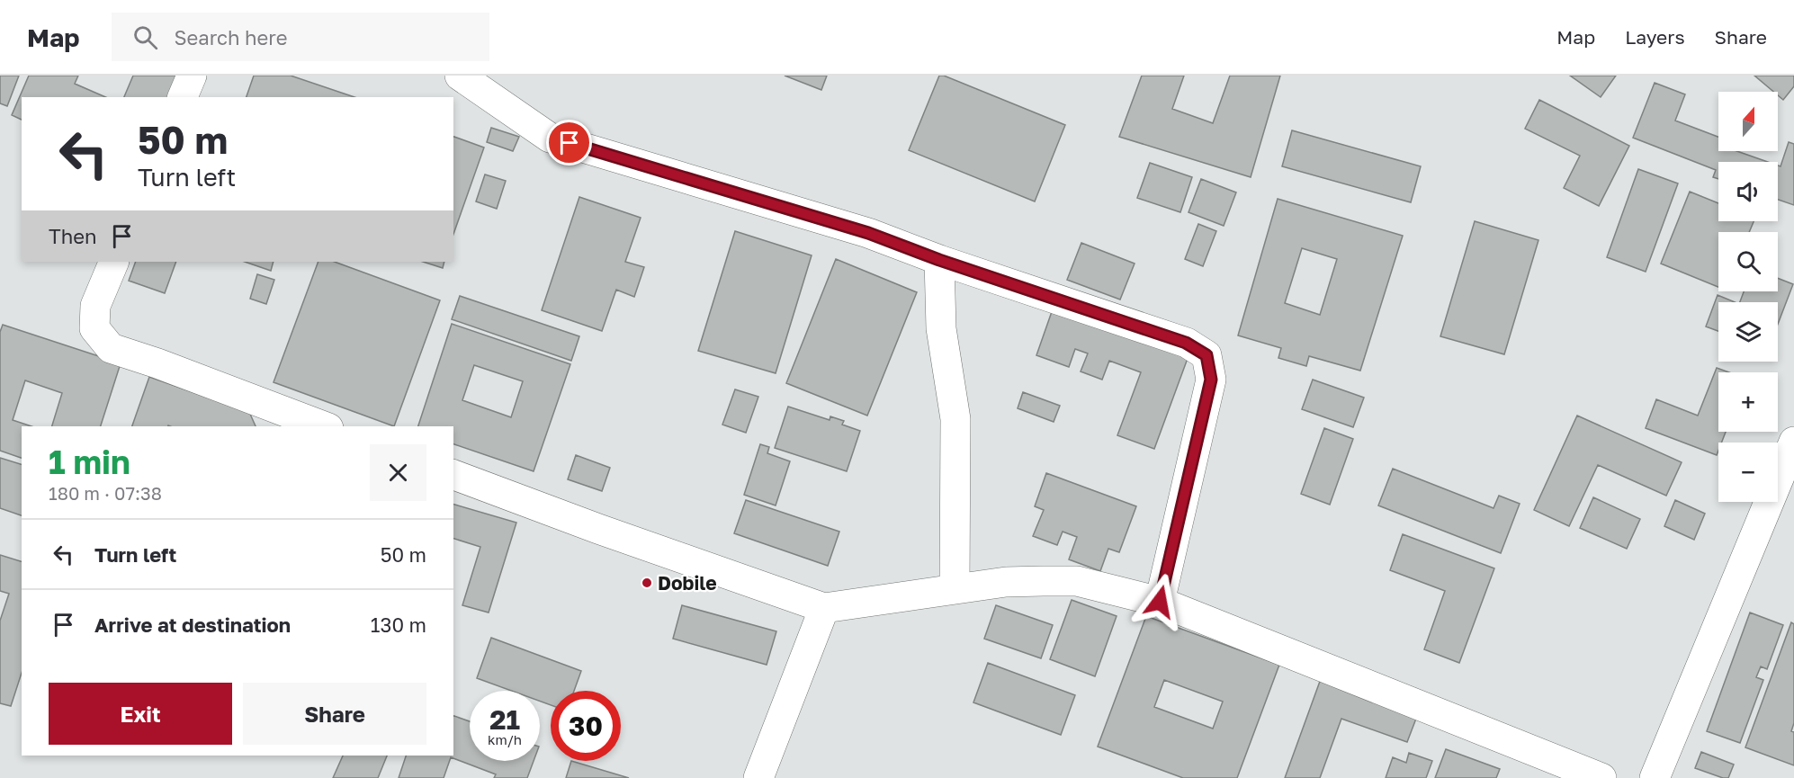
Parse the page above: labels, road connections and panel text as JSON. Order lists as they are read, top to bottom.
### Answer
{
  "places": ["Dobile"],
  "north": "top",
  "page": {
    "header": "Map",
    "search": "Search here",
    "nav": ["Map", "Layers", "Share"],
    "map_buttons": ["+", "−"],
    "turn": ["50 m", "Turn left"],
    "then": "Then",
    "heading": ["1 min", "180 m · 07:38"],
    "list": [
      {
        "name": "Turn left",
        "value": "50 m"
      },
      {
        "name": "Arrive at destination",
        "value": "130 m"
      }
    ],
    "buttons": ["Exit", "Share"],
    "speed": "21 km/h",
    "limit": "30"
  }
}
